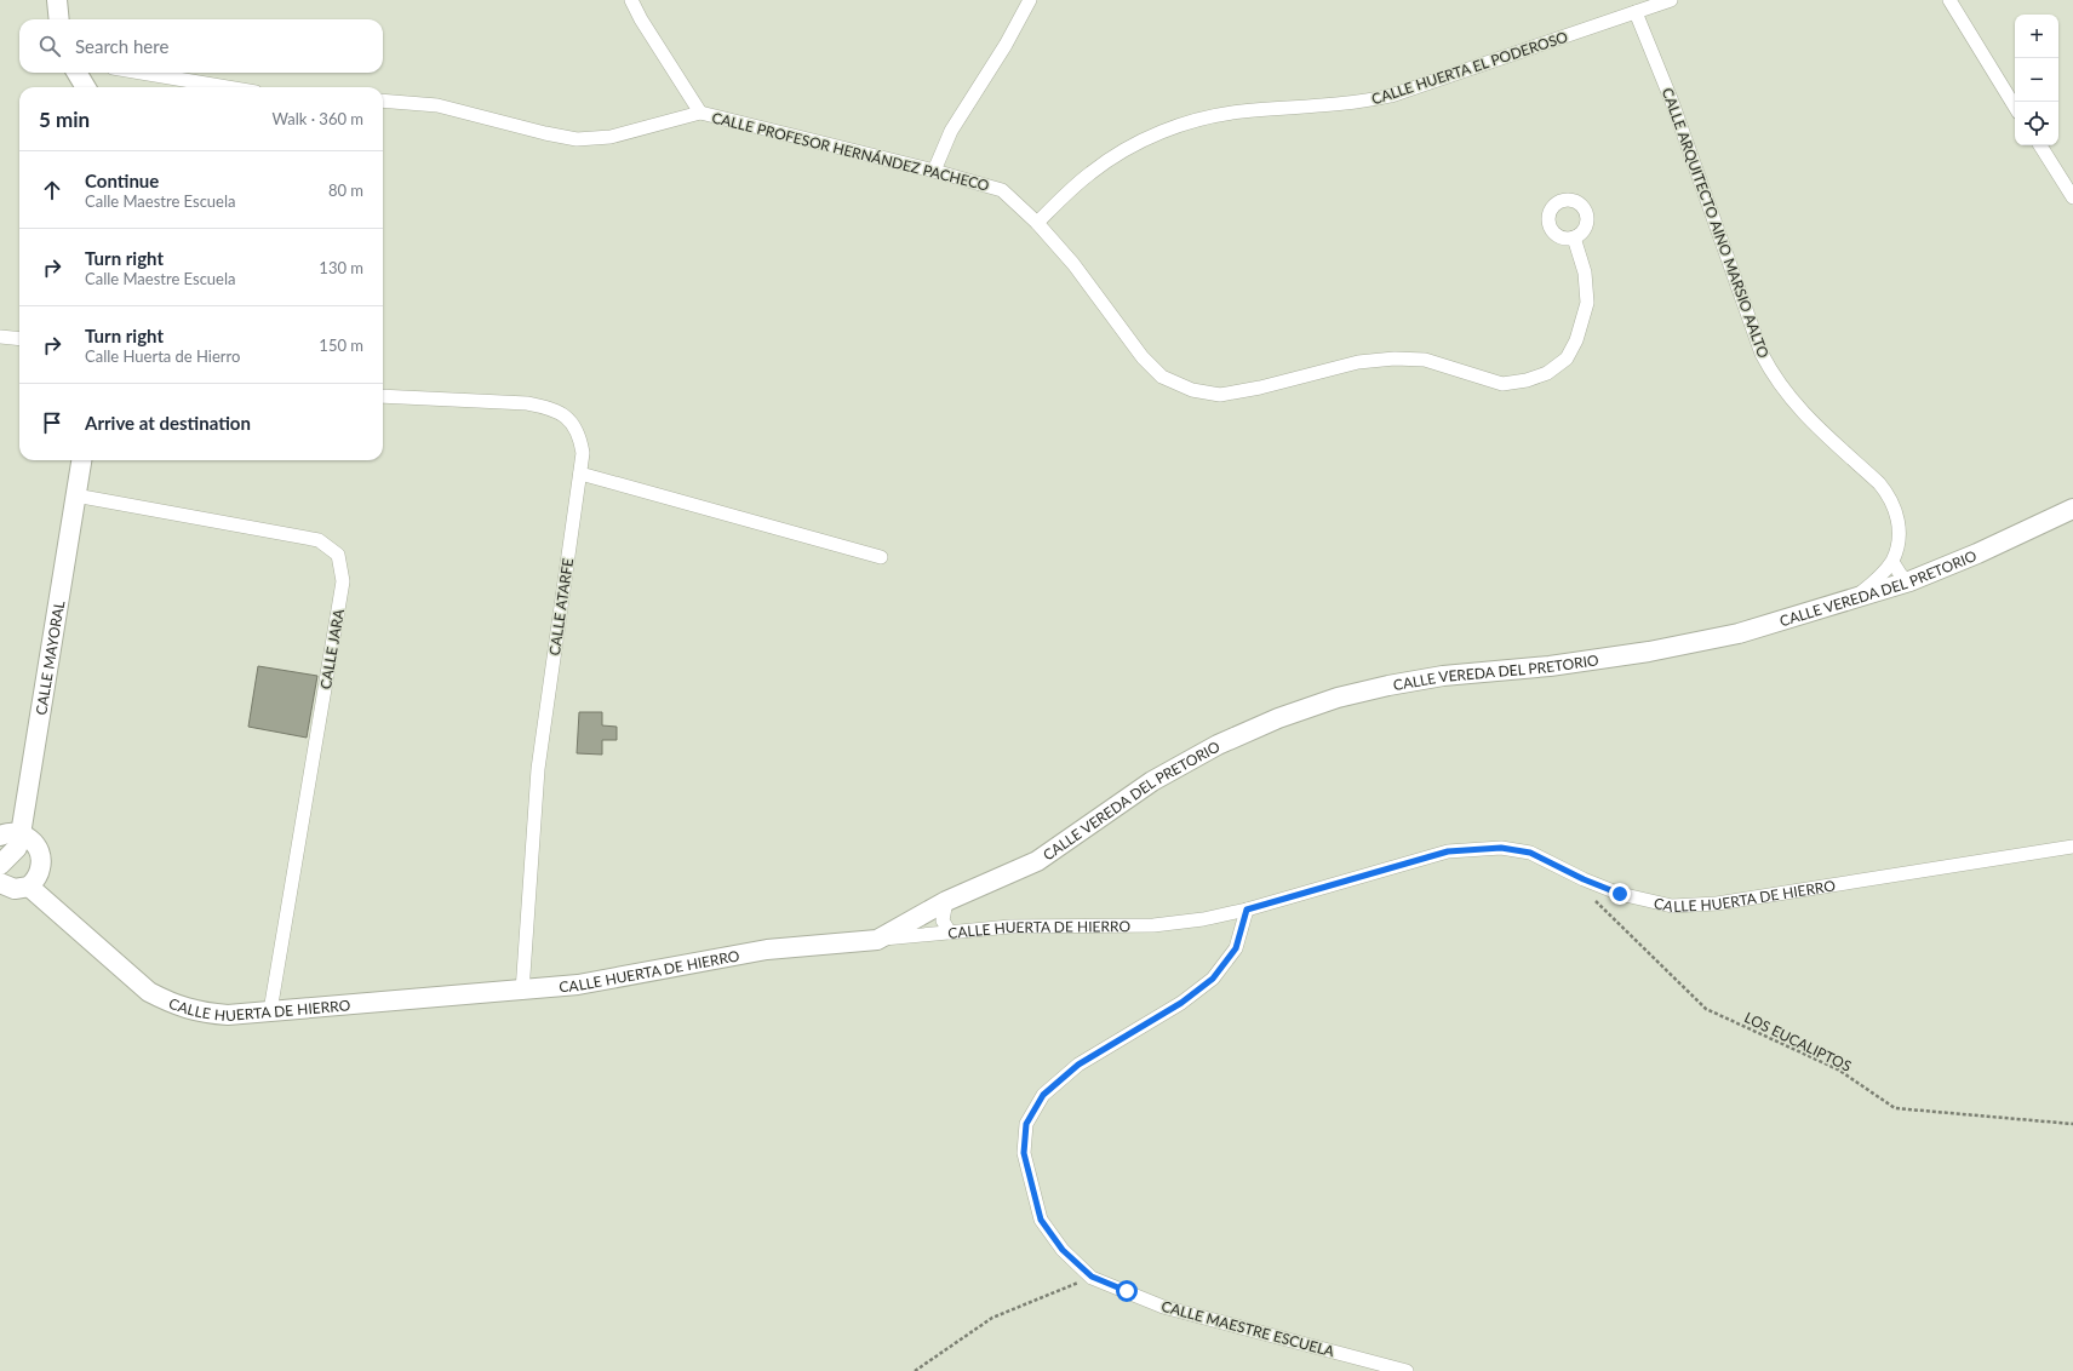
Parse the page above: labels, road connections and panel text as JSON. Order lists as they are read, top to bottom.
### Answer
{
  "streets": {
    "street": [
      "CALLE HUERTA EL PODEROSO",
      "CALLE PROFESOR HERNÁNDEZ PACHECO",
      "CALLE ARQUITECTO AINO MARSIO AALTO",
      "CALLE VEREDA DEL PRETORIO",
      "CALLE ATARFE",
      "CALLE JARA",
      "CALLE MAYORAL",
      "CALLE HUERTA DE HIERRO",
      "CALLE MAESTRE ESCUELA"
    ],
    "path": ["LOS EUCALIPTOS"]
  },
  "crossings": [
    ["CALLE HUERTA EL PODEROSO", "CALLE PROFESOR HERNÁNDEZ PACHECO"],
    ["CALLE HUERTA EL PODEROSO", "CALLE ARQUITECTO AINO MARSIO AALTO"],
    ["CALLE VEREDA DEL PRETORIO", "CALLE HUERTA DE HIERRO"],
    ["CALLE ATARFE", "CALLE HUERTA DE HIERRO"],
    ["CALLE JARA", "CALLE MAYORAL"],
    ["CALLE JARA", "CALLE HUERTA DE HIERRO"],
    ["CALLE HUERTA DE HIERRO", "CALLE MAESTRE ESCUELA"]
  ],
  "page": {
    "map_buttons": ["+", "−"],
    "search": "Search here",
    "heading": ["5 min", "Walk · 360 m"],
    "list": [
      ["Continue", "Calle Maestre Escuela", "80 m"],
      ["Turn right", "Calle Maestre Escuela", "130 m"],
      ["Turn right", "Calle Huerta de Hierro", "150 m"],
      "Arrive at destination"
    ]
  }
}
